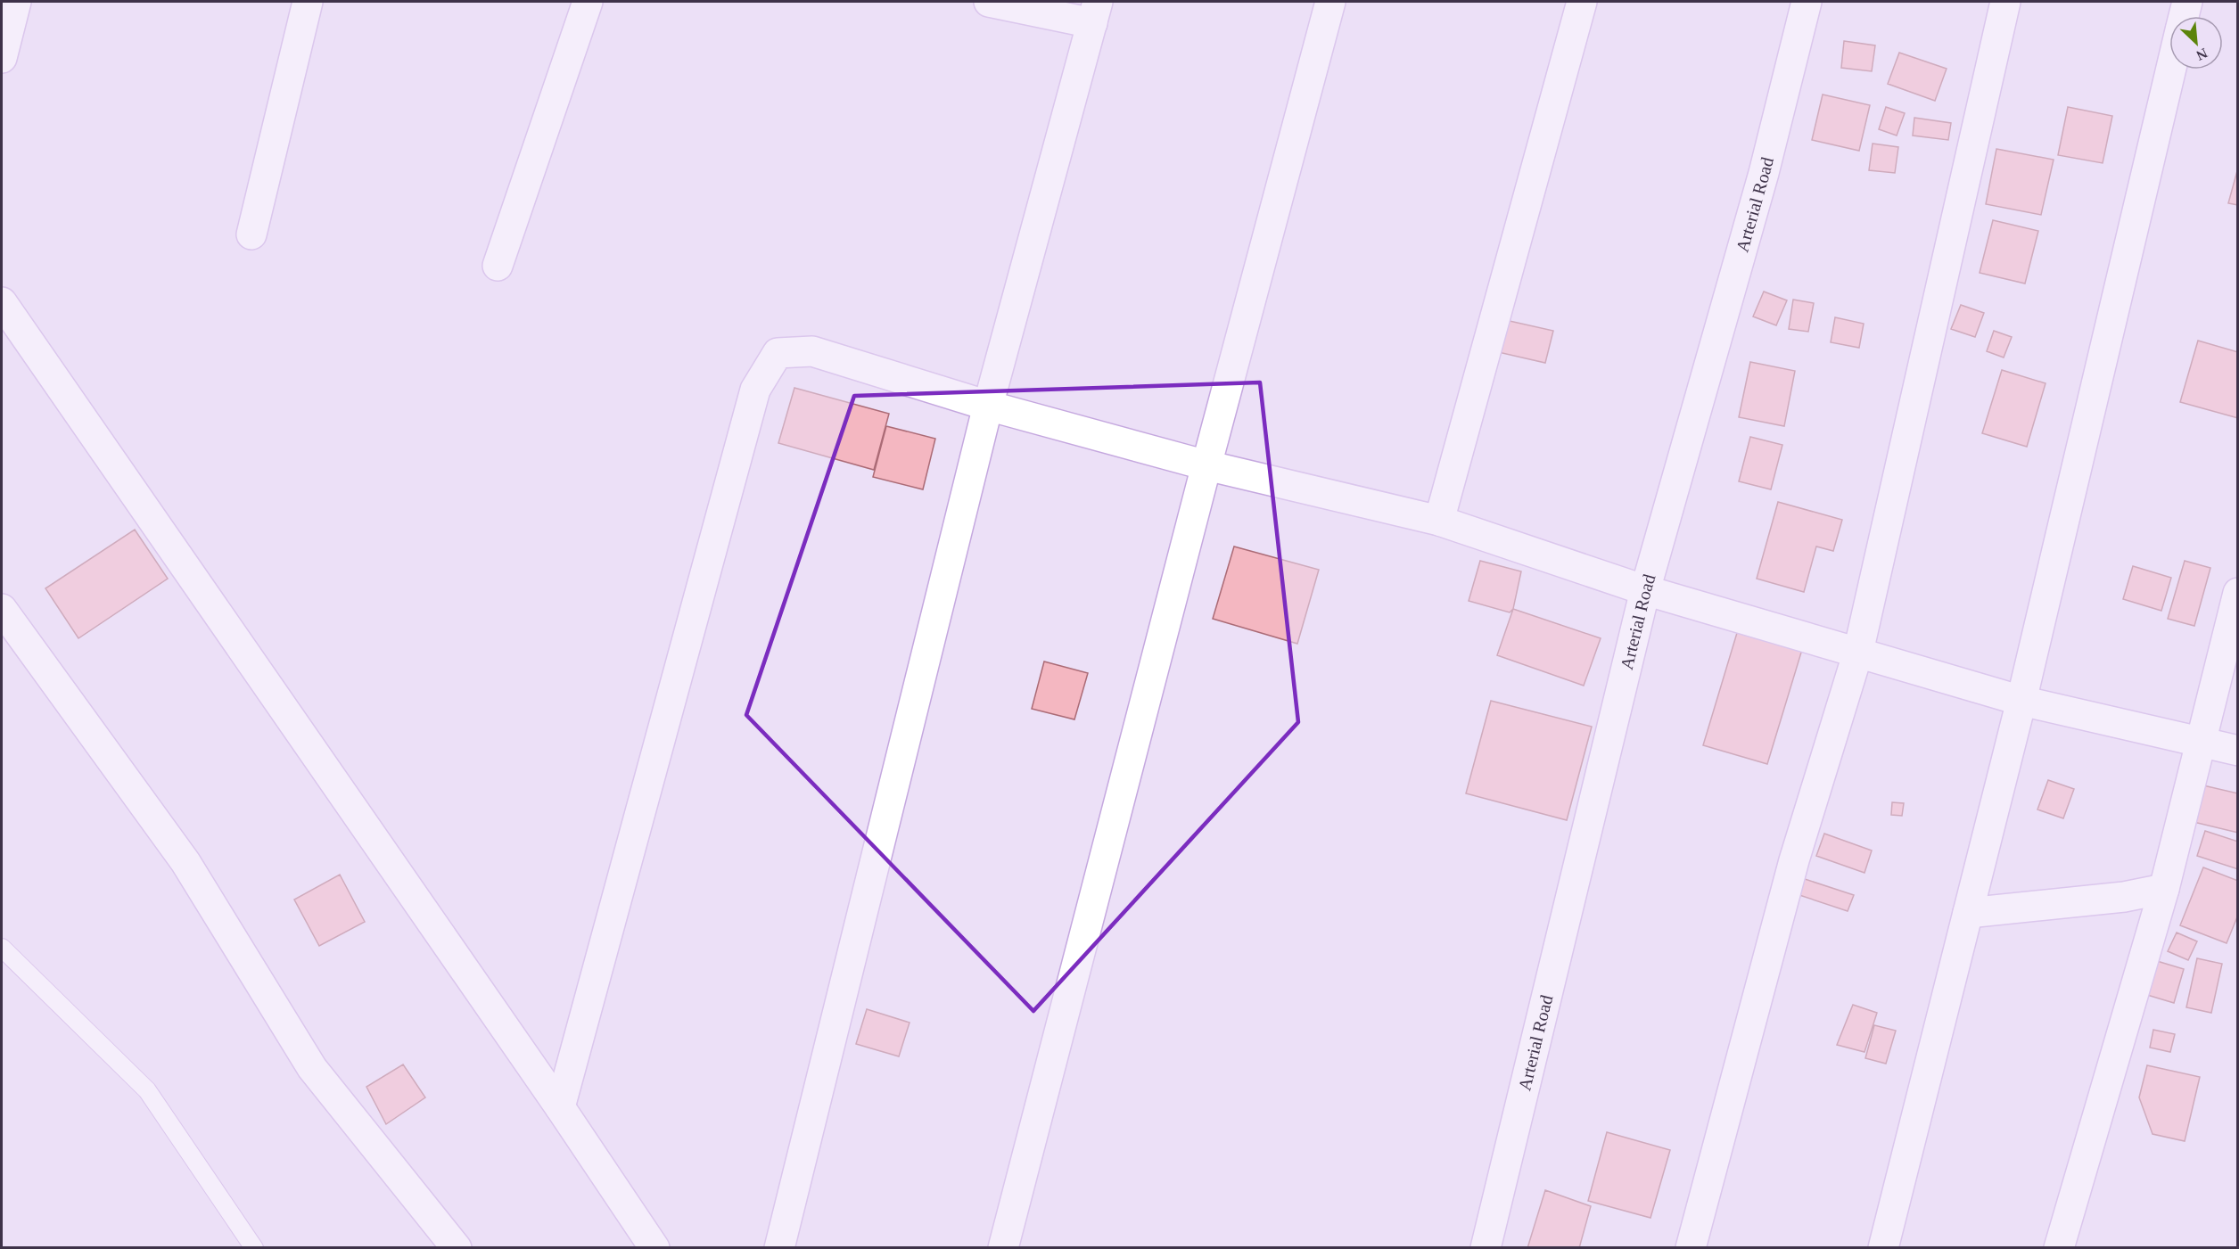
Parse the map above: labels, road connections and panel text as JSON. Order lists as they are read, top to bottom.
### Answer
{
  "streets": {
    "street": ["Arterial Road"]
  },
  "north": "bottom right"
}
